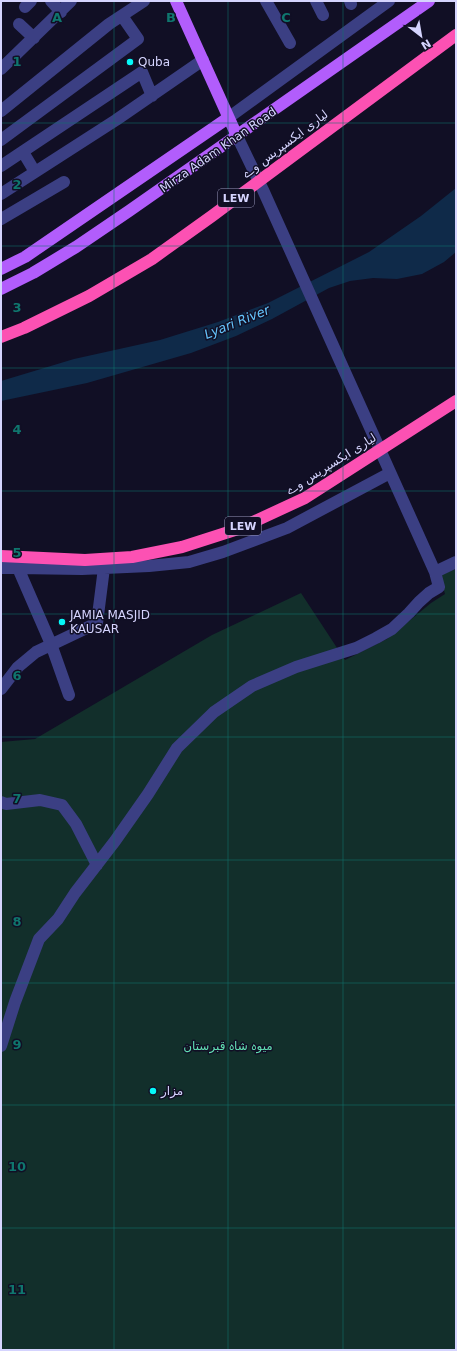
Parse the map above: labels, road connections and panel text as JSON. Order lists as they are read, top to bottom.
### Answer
{
  "streets": {
    "highway": ["لیاری ایکسپریس وے", "LEW"],
    "main road": ["Mirza Adam Khan Road"]
  },
  "water": ["Lyari River"],
  "parks": ["میوہ شاہ قبرستان"],
  "places": ["Quba", "JAMIA MASJID KAUSAR", "مزار"],
  "north": "bottom right",
  "grid": {
    "columns": ["A", "B", "C"],
    "rows": [
      "1",
      "2",
      "3",
      "4",
      "5",
      "6",
      "7",
      "8",
      "9",
      "10",
      "11"
    ]
  }
}
